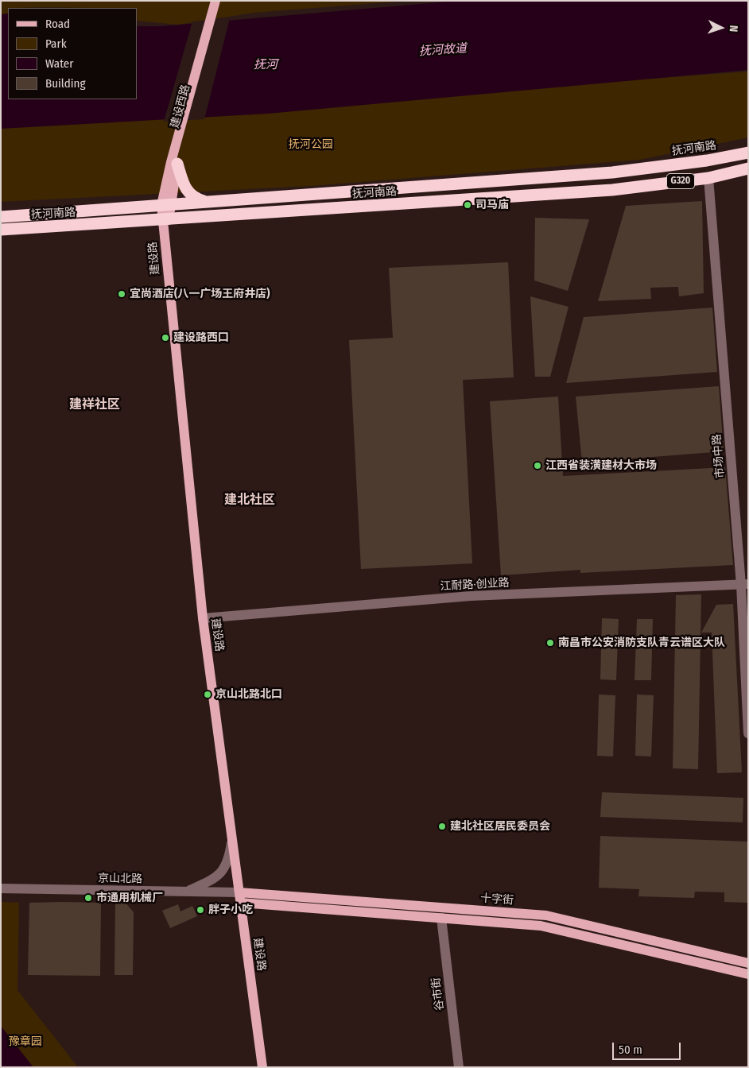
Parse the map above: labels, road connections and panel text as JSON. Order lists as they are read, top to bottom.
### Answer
{
  "streets": {
    "highway": ["抚河南路", "G320"],
    "main road": ["建设西路", "建设路", "十字街"],
    "street": [
      "市场中路",
      "江耐路·创业路",
      "京山北路",
      "谷市街"
    ]
  },
  "crossings": [
    ["建设西路", "抚河南路"],
    ["建设西路", "建设路"],
    ["抚河南路", "建设路"],
    ["抚河南路", "市场中路"],
    ["建设路", "江耐路·创业路"],
    ["建设路", "京山北路"],
    ["建设路", "十字街"],
    ["市场中路", "江耐路·创业路"],
    ["京山北路", "十字街"],
    ["十字街", "谷市街"]
  ],
  "districts": ["建祥社区", "建北社区"],
  "water": ["抚河故道", "抚河"],
  "parks": ["抚河公园", "豫章园"],
  "places": [
    "司马庙",
    "宜尚酒店(八一广场王府井店)",
    "建设路西口",
    "江西省装潢建材大市场",
    "南昌市公安消防支队青云谱区大队",
    "京山北路北口",
    "建北社区居民委员会",
    "市通用机械厂",
    "胖子小吃"
  ],
  "legend": [
    "Road",
    "Park",
    "Water",
    "Building"
  ],
  "scale_bar": "50 m",
  "north": "right"
}
